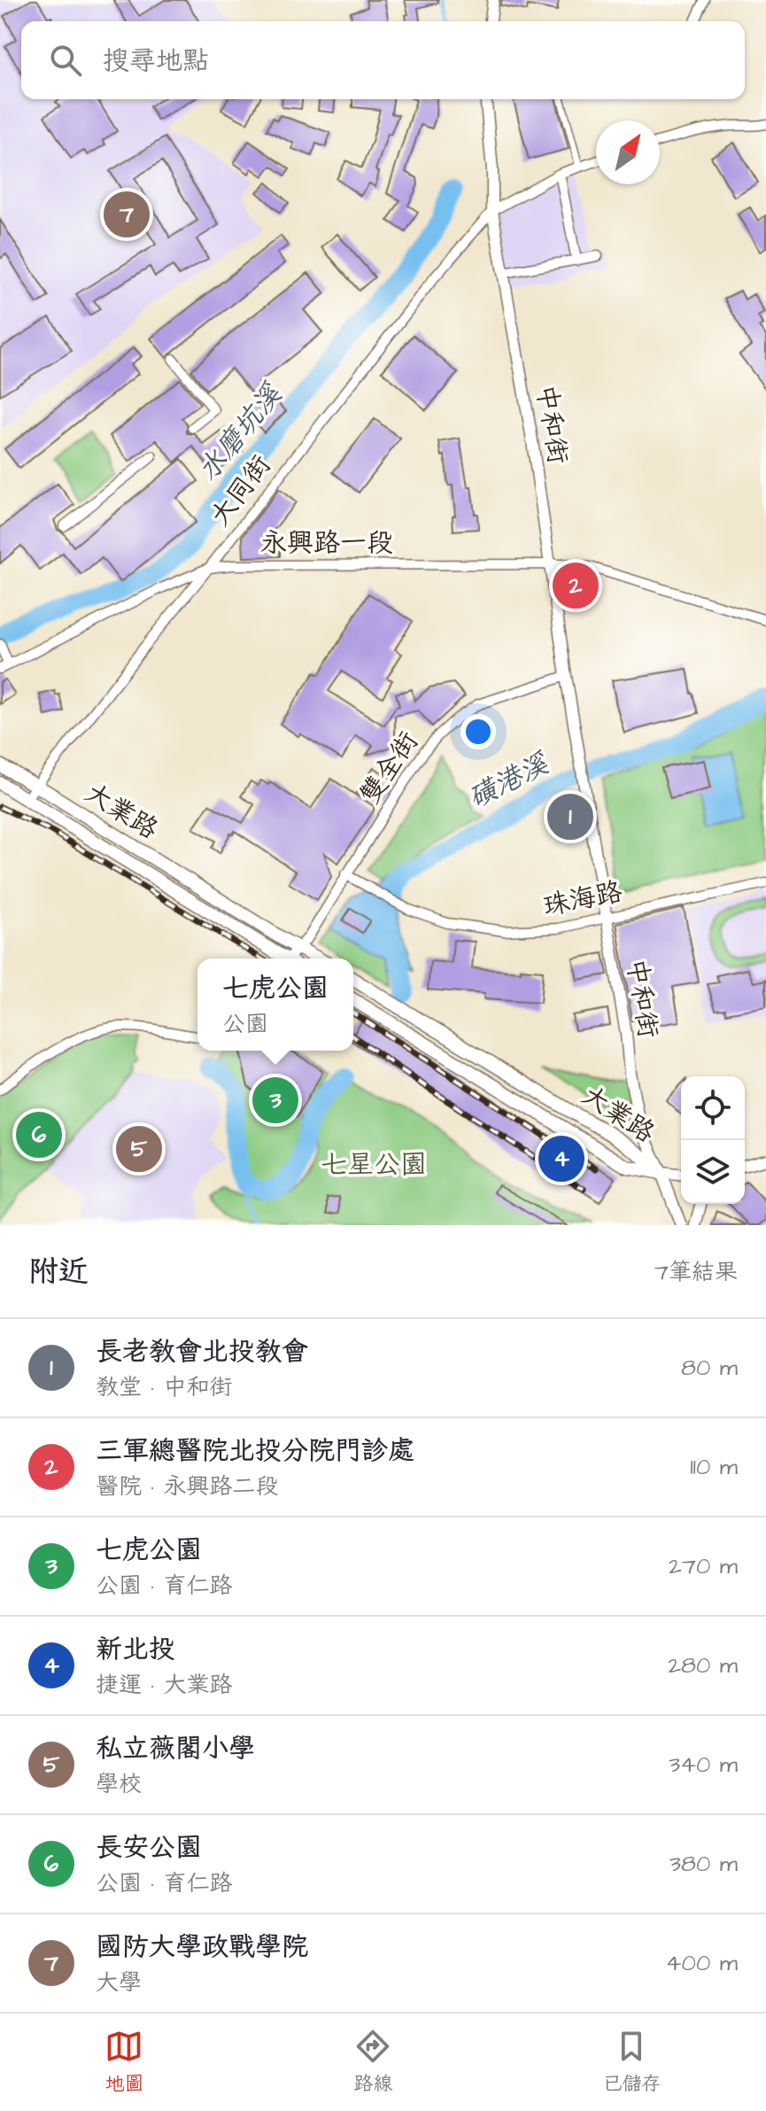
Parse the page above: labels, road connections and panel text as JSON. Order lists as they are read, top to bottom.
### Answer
{
  "streets": {
    "main road": ["大業路"],
    "street": [
      "中和街",
      "大同街",
      "永興路一段",
      "雙全街",
      "珠海路"
    ]
  },
  "crossings": [
    ["中和街", "大同街"],
    ["中和街", "永興路一段"],
    ["中和街", "雙全街"],
    ["中和街", "大業路"],
    ["中和街", "珠海路"],
    ["大同街", "永興路一段"],
    ["大同街", "大業路"],
    ["雙全街", "大業路"],
    ["雙全街", "珠海路"]
  ],
  "water": ["水磨坑溪", "磺港溪"],
  "parks": ["七星公園"],
  "north": "top right",
  "page": {
    "search": "搜尋地點",
    "pins": [
      "7",
      "2",
      "1",
      "3",
      "6",
      "5",
      "4"
    ],
    "popup": ["七虎公園", "公園"],
    "heading": ["附近", "7筆結果"],
    "list": [
      {
        "mark": "1",
        "name": "長老教會北投教會",
        "note": "教堂 · 中和街",
        "value": "80 m"
      },
      {
        "mark": "2",
        "name": "三軍總醫院北投分院門診處",
        "note": "醫院 · 永興路二段",
        "value": "110 m"
      },
      {
        "mark": "3",
        "name": "七虎公園",
        "note": "公園 · 育仁路",
        "value": "270 m"
      },
      {
        "mark": "4",
        "name": "新北投",
        "note": "捷運 · 大業路",
        "value": "280 m"
      },
      {
        "mark": "5",
        "name": "私立薇閣小學",
        "note": "學校",
        "value": "340 m"
      },
      {
        "mark": "6",
        "name": "長安公園",
        "note": "公園 · 育仁路",
        "value": "380 m"
      },
      {
        "mark": "7",
        "name": "國防大學政戰學院",
        "note": "大學",
        "value": "400 m"
      }
    ],
    "nav": ["地圖", "路線", "已儲存"]
  }
}
